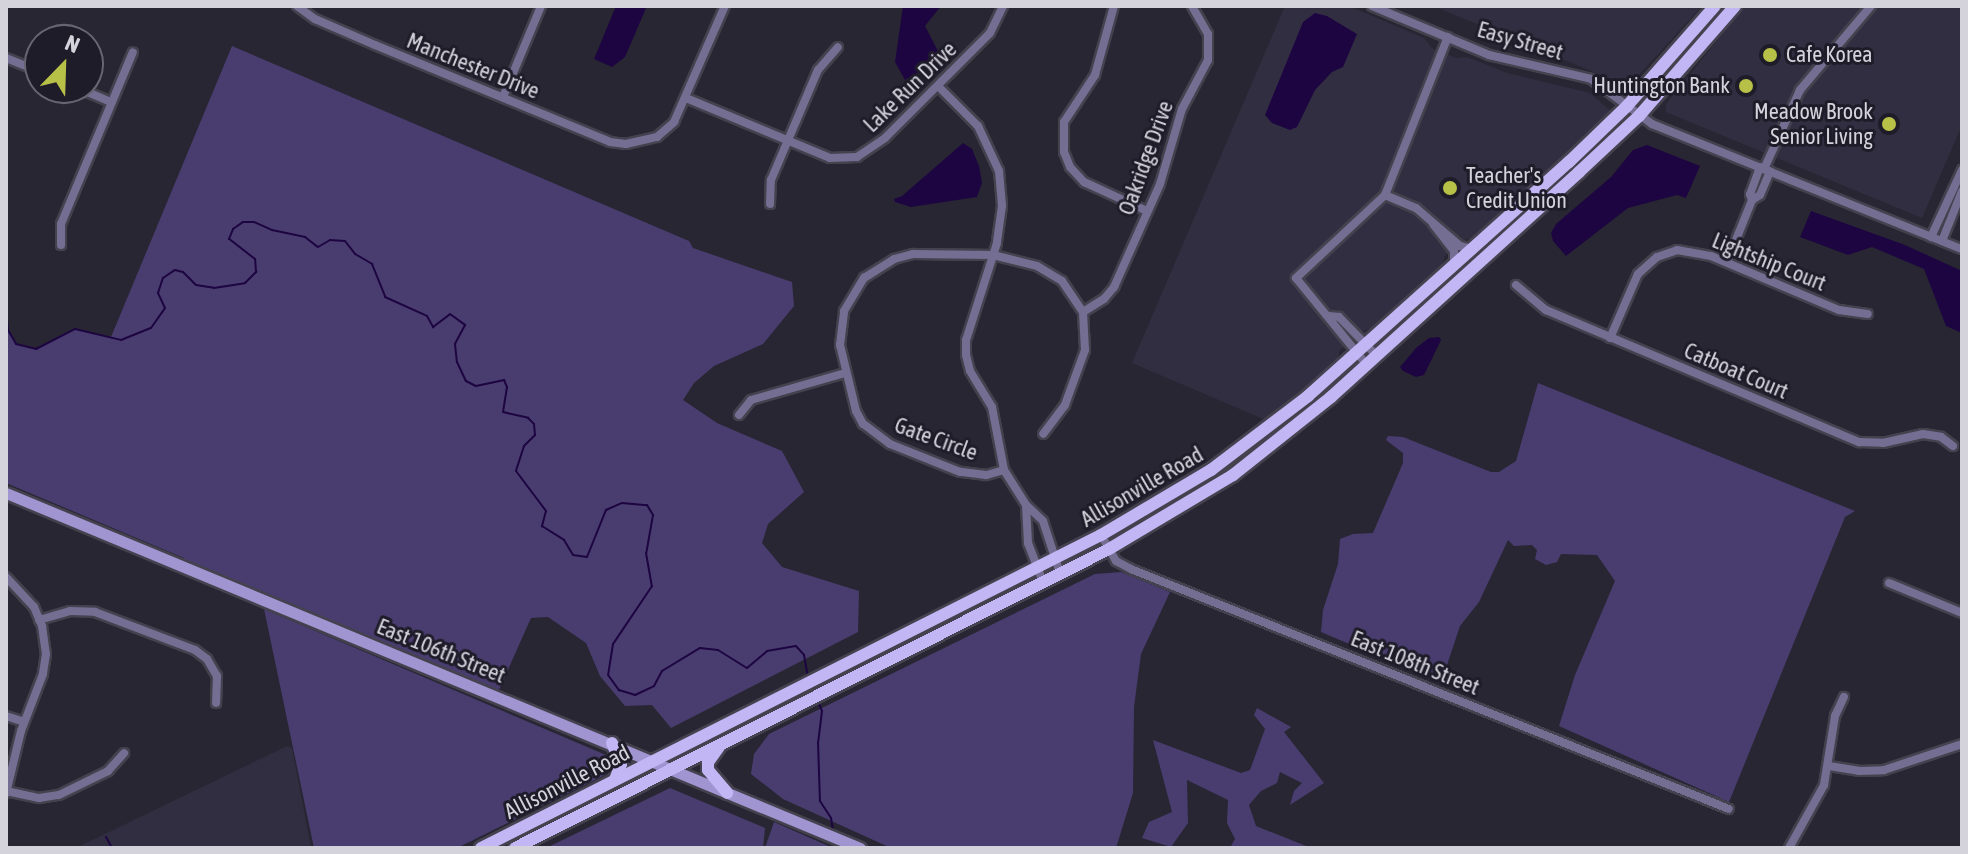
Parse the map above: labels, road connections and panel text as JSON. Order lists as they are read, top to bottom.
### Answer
{
  "streets": {
    "main road": ["Allisonville Road"],
    "street": [
      "Easy Street",
      "Manchester Drive",
      "Lake Run Drive",
      "Oakridge Drive",
      "Lightship Court",
      "Catboat Court",
      "Gate Circle",
      "East 106th Street",
      "East 108th Street"
    ]
  },
  "crossings": [
    ["Easy Street", "Allisonville Road"],
    ["Manchester Drive", "Lake Run Drive"],
    ["Oakridge Drive", "Gate Circle"],
    ["Lightship Court", "Catboat Court"],
    ["Allisonville Road", "East 106th Street"],
    ["Allisonville Road", "East 108th Street"]
  ],
  "places": [
    "Cafe Korea",
    "Huntington Bank",
    "Meadow Brook Senior Living",
    "Teacher's Credit Union"
  ],
  "north": "top right"
}
